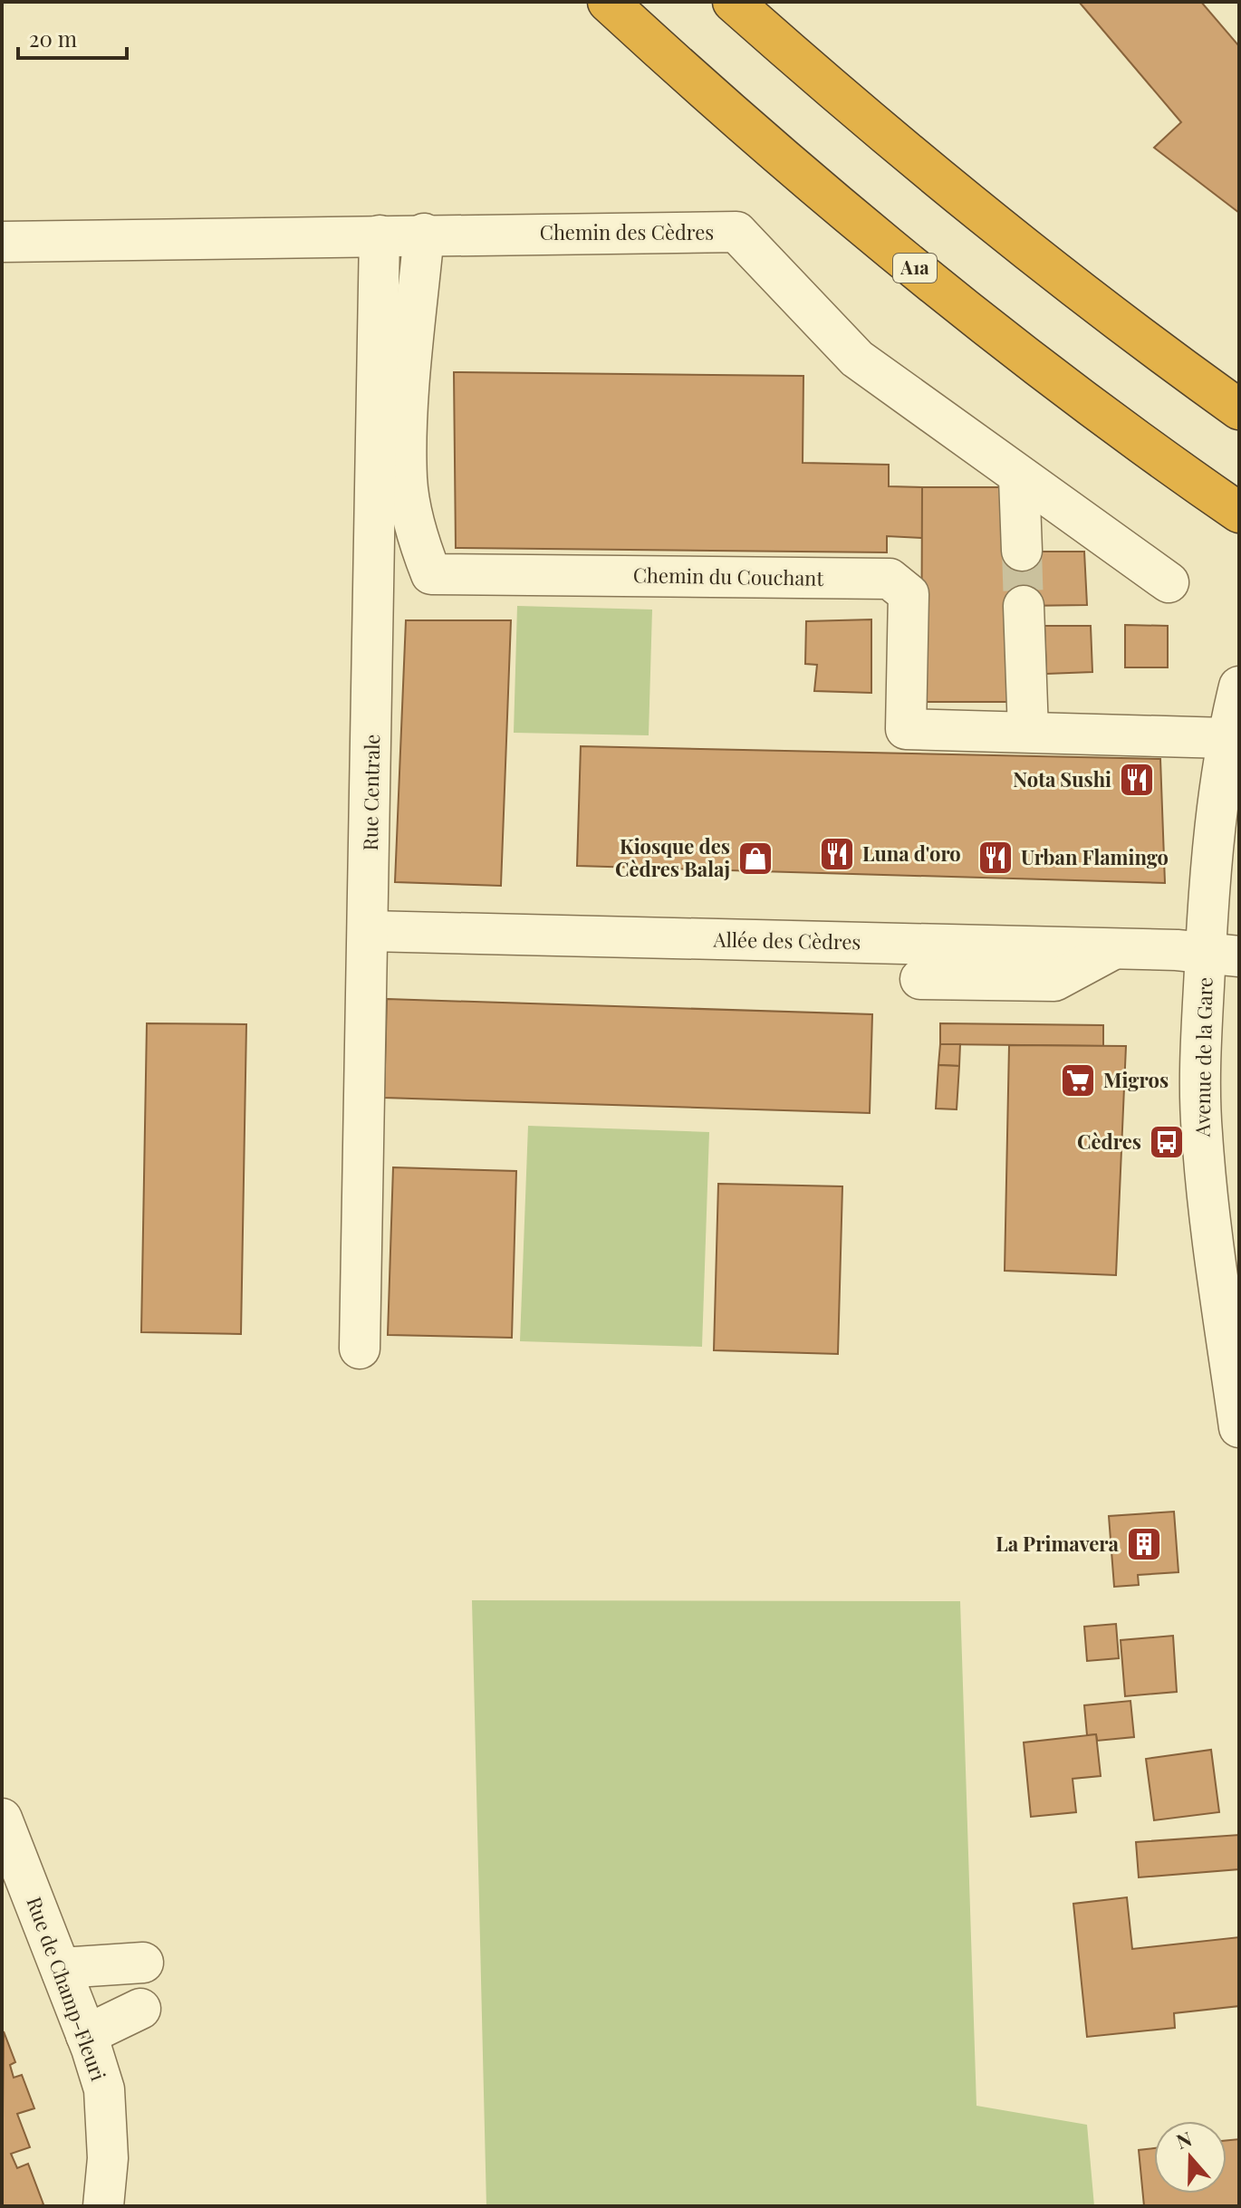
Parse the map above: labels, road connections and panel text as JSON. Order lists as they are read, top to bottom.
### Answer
{
  "streets": {
    "highway": ["A1a"],
    "street": [
      "Chemin des Cèdres",
      "Chemin du Couchant",
      "Rue Centrale",
      "Allée des Cèdres",
      "Avenue de la Gare",
      "Rue de Champ-Fleuri"
    ]
  },
  "crossings": [
    ["Chemin des Cèdres", "Chemin du Couchant"],
    ["Chemin des Cèdres", "Rue Centrale"],
    ["Chemin du Couchant", "Avenue de la Gare"],
    ["Rue Centrale", "Allée des Cèdres"],
    ["Allée des Cèdres", "Avenue de la Gare"]
  ],
  "places": {
    "restaurant": ["Nota Sushi", "Luna d'oro", "Urban Flamingo"],
    "shop": ["Kiosque des Cèdres Balaj"],
    "supermarket": ["Migros"],
    "bus stop": ["Cèdres"],
    "building": ["La Primavera"]
  },
  "scale_bar": "20 m",
  "north": "top"
}
